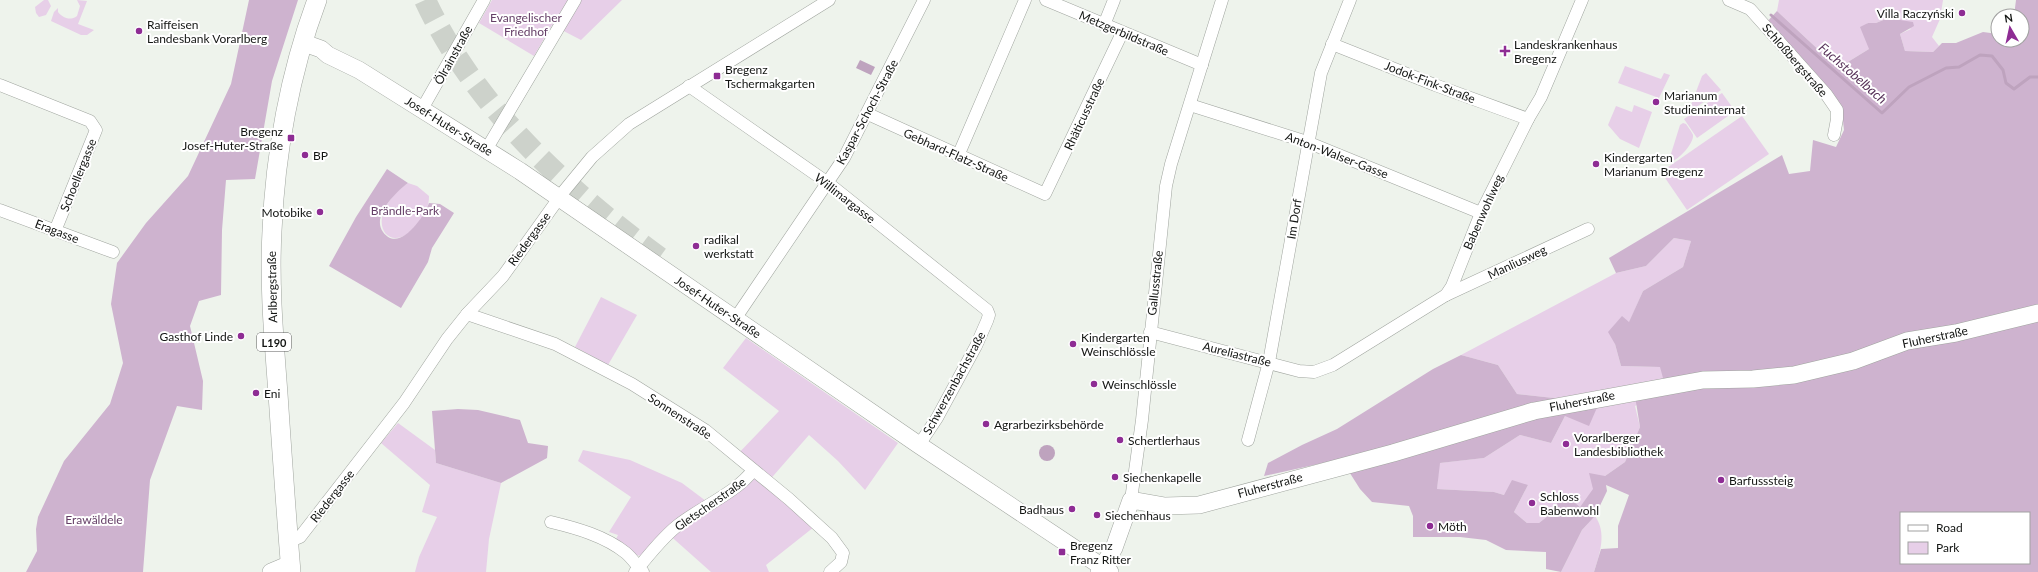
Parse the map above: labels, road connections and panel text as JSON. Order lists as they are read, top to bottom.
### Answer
{
  "streets": {
    "main road": ["Arlbergstraße", "L190"],
    "street": [
      "Metzgerbildstraße",
      "Ölrainstraße",
      "Schloßbergstraße",
      "Jodok-Fink-Straße",
      "Kaspar-Schoch-Straße",
      "Rhäticusstraße",
      "Josef-Huter-Straße",
      "Gebhard-Flatz-Straße",
      "Anton-Walser-Gasse",
      "Schoellergasse",
      "Willimargasse",
      "Babenwohlweg",
      "Im Dorf",
      "Eragasse",
      "Riedergasse",
      "Manliusweg",
      "Gallusstraße",
      "Fluherstraße",
      "Aureliastraße",
      "Schwerzenbachstraße",
      "Sonnenstraße",
      "Gletscherstraße"
    ]
  },
  "crossings": [
    ["Metzgerbildstraße", "Rhäticusstraße"],
    ["Metzgerbildstraße", "Gallusstraße"],
    ["Ölrainstraße", "Josef-Huter-Straße"],
    ["Jodok-Fink-Straße", "Babenwohlweg"],
    ["Jodok-Fink-Straße", "Im Dorf"],
    ["Kaspar-Schoch-Straße", "Josef-Huter-Straße"],
    ["Kaspar-Schoch-Straße", "Gebhard-Flatz-Straße"],
    ["Kaspar-Schoch-Straße", "Willimargasse"],
    ["Rhäticusstraße", "Gebhard-Flatz-Straße"],
    ["Josef-Huter-Straße", "Riedergasse"],
    ["Josef-Huter-Straße", "Gallusstraße"],
    ["Josef-Huter-Straße", "Arlbergstraße"],
    ["Josef-Huter-Straße", "L190"],
    ["Josef-Huter-Straße", "Schwerzenbachstraße"],
    ["Anton-Walser-Gasse", "Babenwohlweg"],
    ["Anton-Walser-Gasse", "Im Dorf"],
    ["Anton-Walser-Gasse", "Gallusstraße"],
    ["Schoellergasse", "Eragasse"],
    ["Willimargasse", "Riedergasse"],
    ["Willimargasse", "Schwerzenbachstraße"],
    ["Babenwohlweg", "Manliusweg"],
    ["Babenwohlweg", "Aureliastraße"],
    ["Im Dorf", "Aureliastraße"],
    ["Riedergasse", "Arlbergstraße"],
    ["Riedergasse", "Sonnenstraße"],
    ["Manliusweg", "Aureliastraße"],
    ["Gallusstraße", "Fluherstraße"],
    ["Gallusstraße", "Aureliastraße"],
    ["Arlbergstraße", "L190"],
    ["Sonnenstraße", "Gletscherstraße"]
  ],
  "water": ["Fuchstobelbach"],
  "parks": ["Evangelischer Friedhof", "Brändle-Park", "Erawäldele"],
  "places": {
    "other": [
      "Villa Raczyński",
      "Raiffeisen Landesbank Vorarlberg",
      "Marianum Studieninternat",
      "BP",
      "Kindergarten Marianum Bregenz",
      "Motobike",
      "radikal werkstatt",
      "Gasthof Linde",
      "Kindergarten Weinschlössle",
      "Weinschlössle",
      "Eni",
      "Agrarbezirksbehörde",
      "Schertlerhaus",
      "Vorarlberger Landesbibliothek",
      "Siechenkapelle",
      "Barfusssteig",
      "Schloss Babenwohl",
      "Badhaus",
      "Siechenhaus",
      "Möth"
    ],
    "health": ["Landeskrankenhaus Bregenz"],
    "transit": ["Bregenz Tschermakgarten", "Bregenz Josef-Huter-Straße", "Bregenz Franz Ritter"]
  },
  "legend": ["Road", "Park"],
  "north": "top"
}
